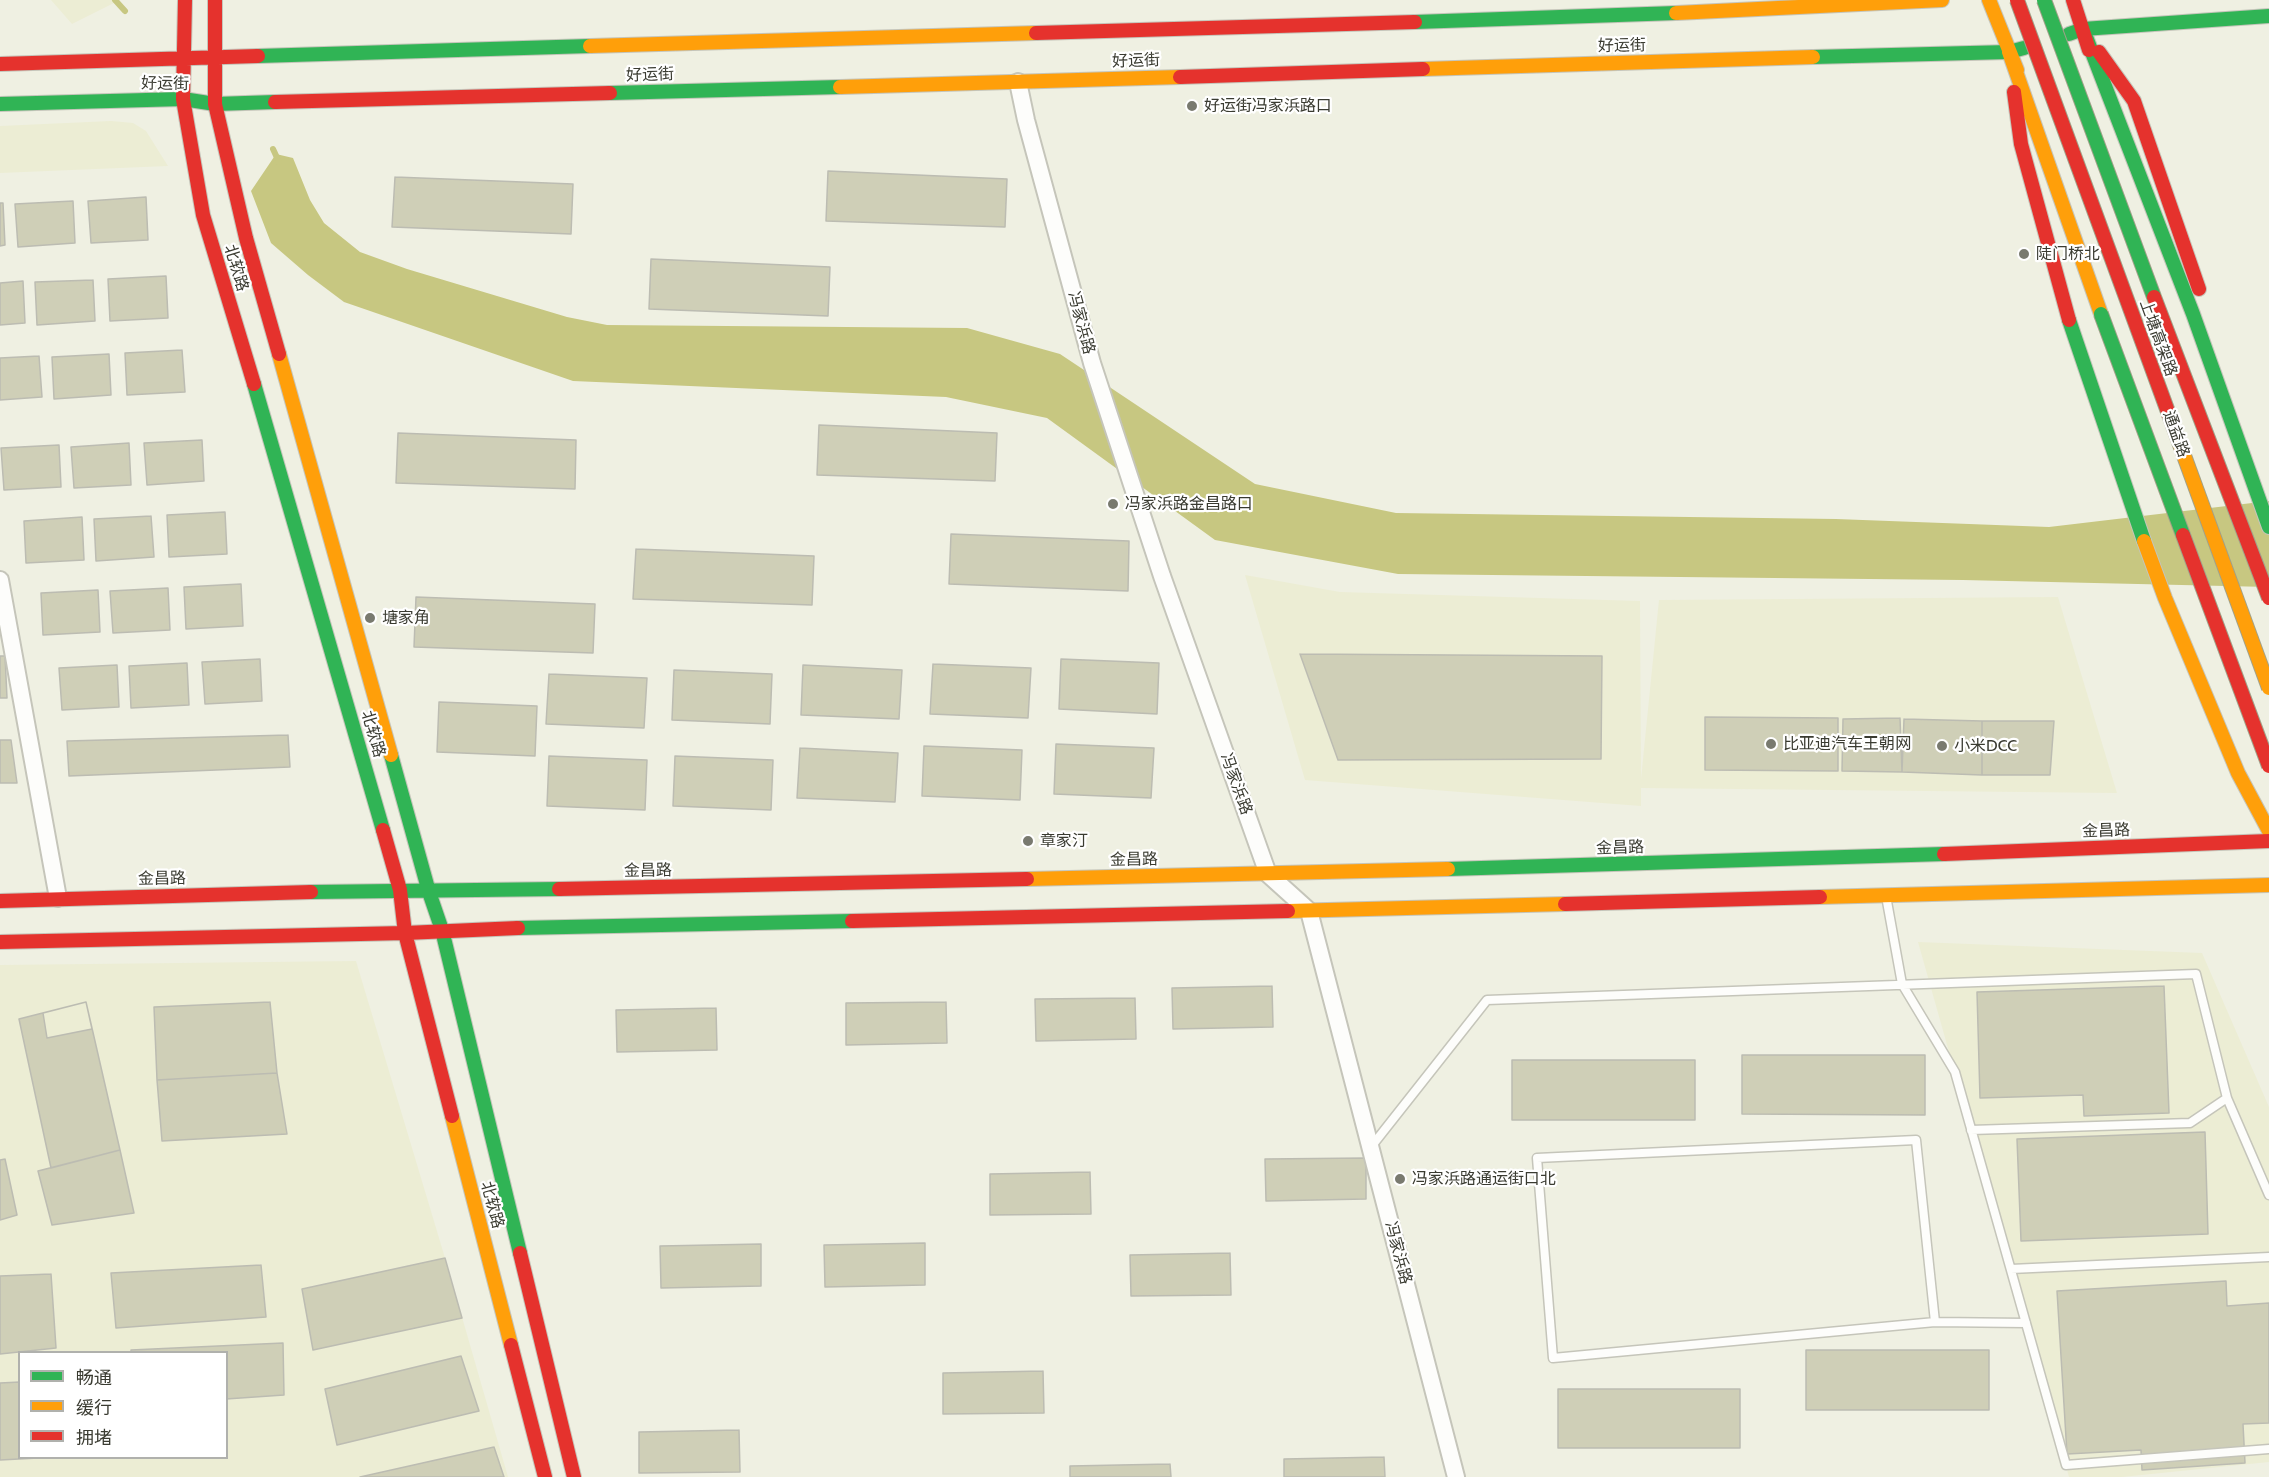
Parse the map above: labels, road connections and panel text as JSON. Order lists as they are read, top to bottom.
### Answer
{
  "streets": {
    "main road": [
      "好运街",
      "北软路",
      "上塘高架路",
      "通益路",
      "金昌路"
    ],
    "street": ["冯家浜路"]
  },
  "crossings": [
    ["好运街", "北软路"],
    ["好运街", "冯家浜路"],
    ["好运街", "通益路"],
    ["北软路", "金昌路"],
    ["冯家浜路", "金昌路"]
  ],
  "places": [
    "好运街冯家浜路口",
    "陡门桥北",
    "冯家浜路金昌路口",
    "塘家角",
    "比亚迪汽车王朝网",
    "小米DCC",
    "章家汀",
    "冯家浜路通运街口北"
  ],
  "legend": ["畅通", "缓行", "拥堵"]
}
